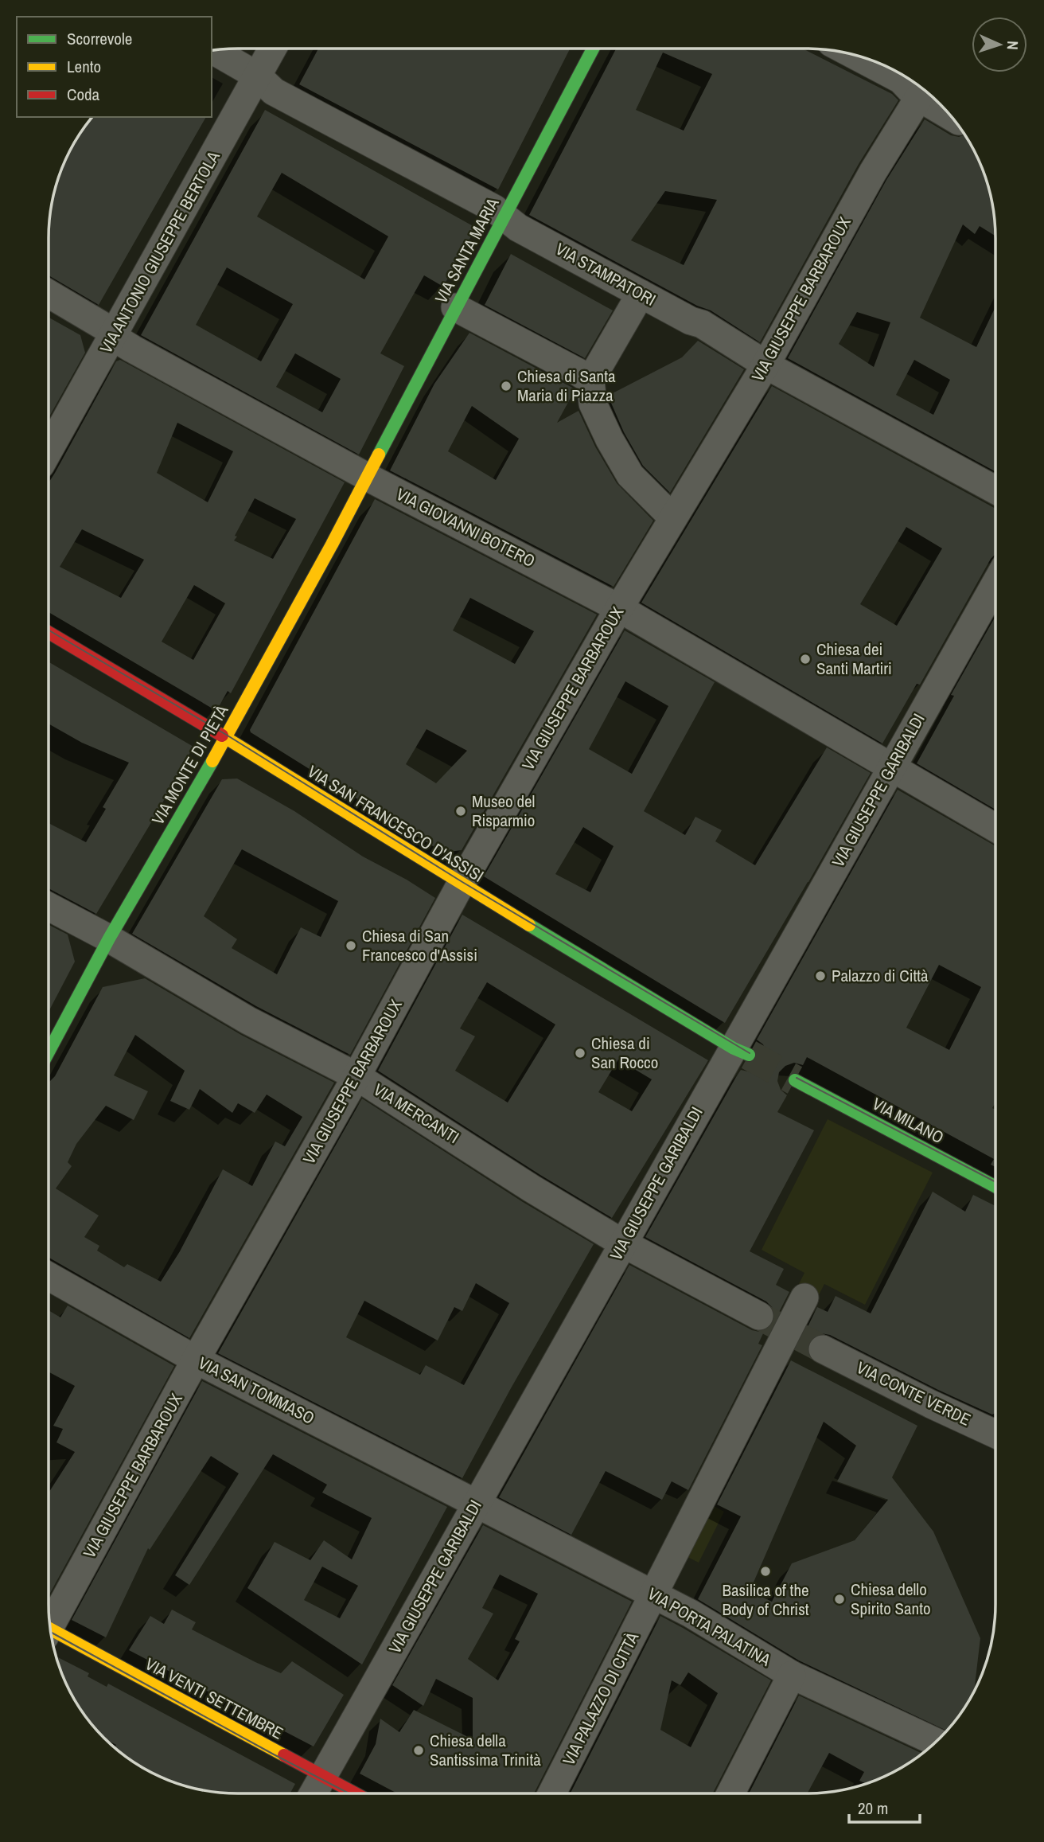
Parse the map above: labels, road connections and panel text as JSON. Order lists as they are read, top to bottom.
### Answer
{
  "streets": {
    "street": [
      "VIA SANTA MARIA",
      "VIA ANTONIO GIUSEPPE BERTOLA",
      "VIA STAMPATORI",
      "VIA GIUSEPPE BARBAROUX",
      "VIA GIOVANNI BOTERO",
      "VIA MONTE DI PIETÀ",
      "VIA GIUSEPPE GARIBALDI",
      "VIA SAN FRANCESCO D'ASSISI",
      "VIA MERCANTI",
      "VIA MILANO",
      "VIA SAN TOMMASO",
      "VIA CONTE VERDE",
      "VIA PORTA PALATINA",
      "VIA VENTI SETTEMBRE",
      "VIA PALAZZO DI CITTÀ"
    ]
  },
  "crossings": [
    ["VIA SANTA MARIA", "VIA STAMPATORI"],
    ["VIA SANTA MARIA", "VIA GIOVANNI BOTERO"],
    ["VIA SANTA MARIA", "VIA MONTE DI PIETÀ"],
    ["VIA ANTONIO GIUSEPPE BERTOLA", "VIA STAMPATORI"],
    ["VIA ANTONIO GIUSEPPE BERTOLA", "VIA GIOVANNI BOTERO"],
    ["VIA STAMPATORI", "VIA GIUSEPPE BARBAROUX"],
    ["VIA GIUSEPPE BARBAROUX", "VIA GIOVANNI BOTERO"],
    ["VIA GIUSEPPE BARBAROUX", "VIA SAN FRANCESCO D'ASSISI"],
    ["VIA GIUSEPPE BARBAROUX", "VIA MERCANTI"],
    ["VIA GIUSEPPE BARBAROUX", "VIA SAN TOMMASO"],
    ["VIA GIOVANNI BOTERO", "VIA MONTE DI PIETÀ"],
    ["VIA GIOVANNI BOTERO", "VIA GIUSEPPE GARIBALDI"],
    ["VIA MONTE DI PIETÀ", "VIA SAN FRANCESCO D'ASSISI"],
    ["VIA MONTE DI PIETÀ", "VIA MERCANTI"],
    ["VIA GIUSEPPE GARIBALDI", "VIA SAN FRANCESCO D'ASSISI"],
    ["VIA GIUSEPPE GARIBALDI", "VIA MERCANTI"],
    ["VIA GIUSEPPE GARIBALDI", "VIA SAN TOMMASO"],
    ["VIA GIUSEPPE GARIBALDI", "VIA PORTA PALATINA"],
    ["VIA GIUSEPPE GARIBALDI", "VIA VENTI SETTEMBRE"],
    ["VIA MERCANTI", "VIA PALAZZO DI CITTÀ"],
    ["VIA SAN TOMMASO", "VIA PORTA PALATINA"],
    ["VIA PORTA PALATINA", "VIA PALAZZO DI CITTÀ"]
  ],
  "places": [
    "Chiesa di Santa Maria di Piazza",
    "Chiesa dei Santi Martiri",
    "Museo del Risparmio",
    "Chiesa di San Francesco d'Assisi",
    "Palazzo di Città",
    "Chiesa di San Rocco",
    "Basilica of the Body of Christ",
    "Chiesa dello Spirito Santo",
    "Chiesa della Santissima Trinità"
  ],
  "legend": ["Scorrevole", "Lento", "Coda"],
  "scale_bar": "20 m",
  "north": "right"
}
